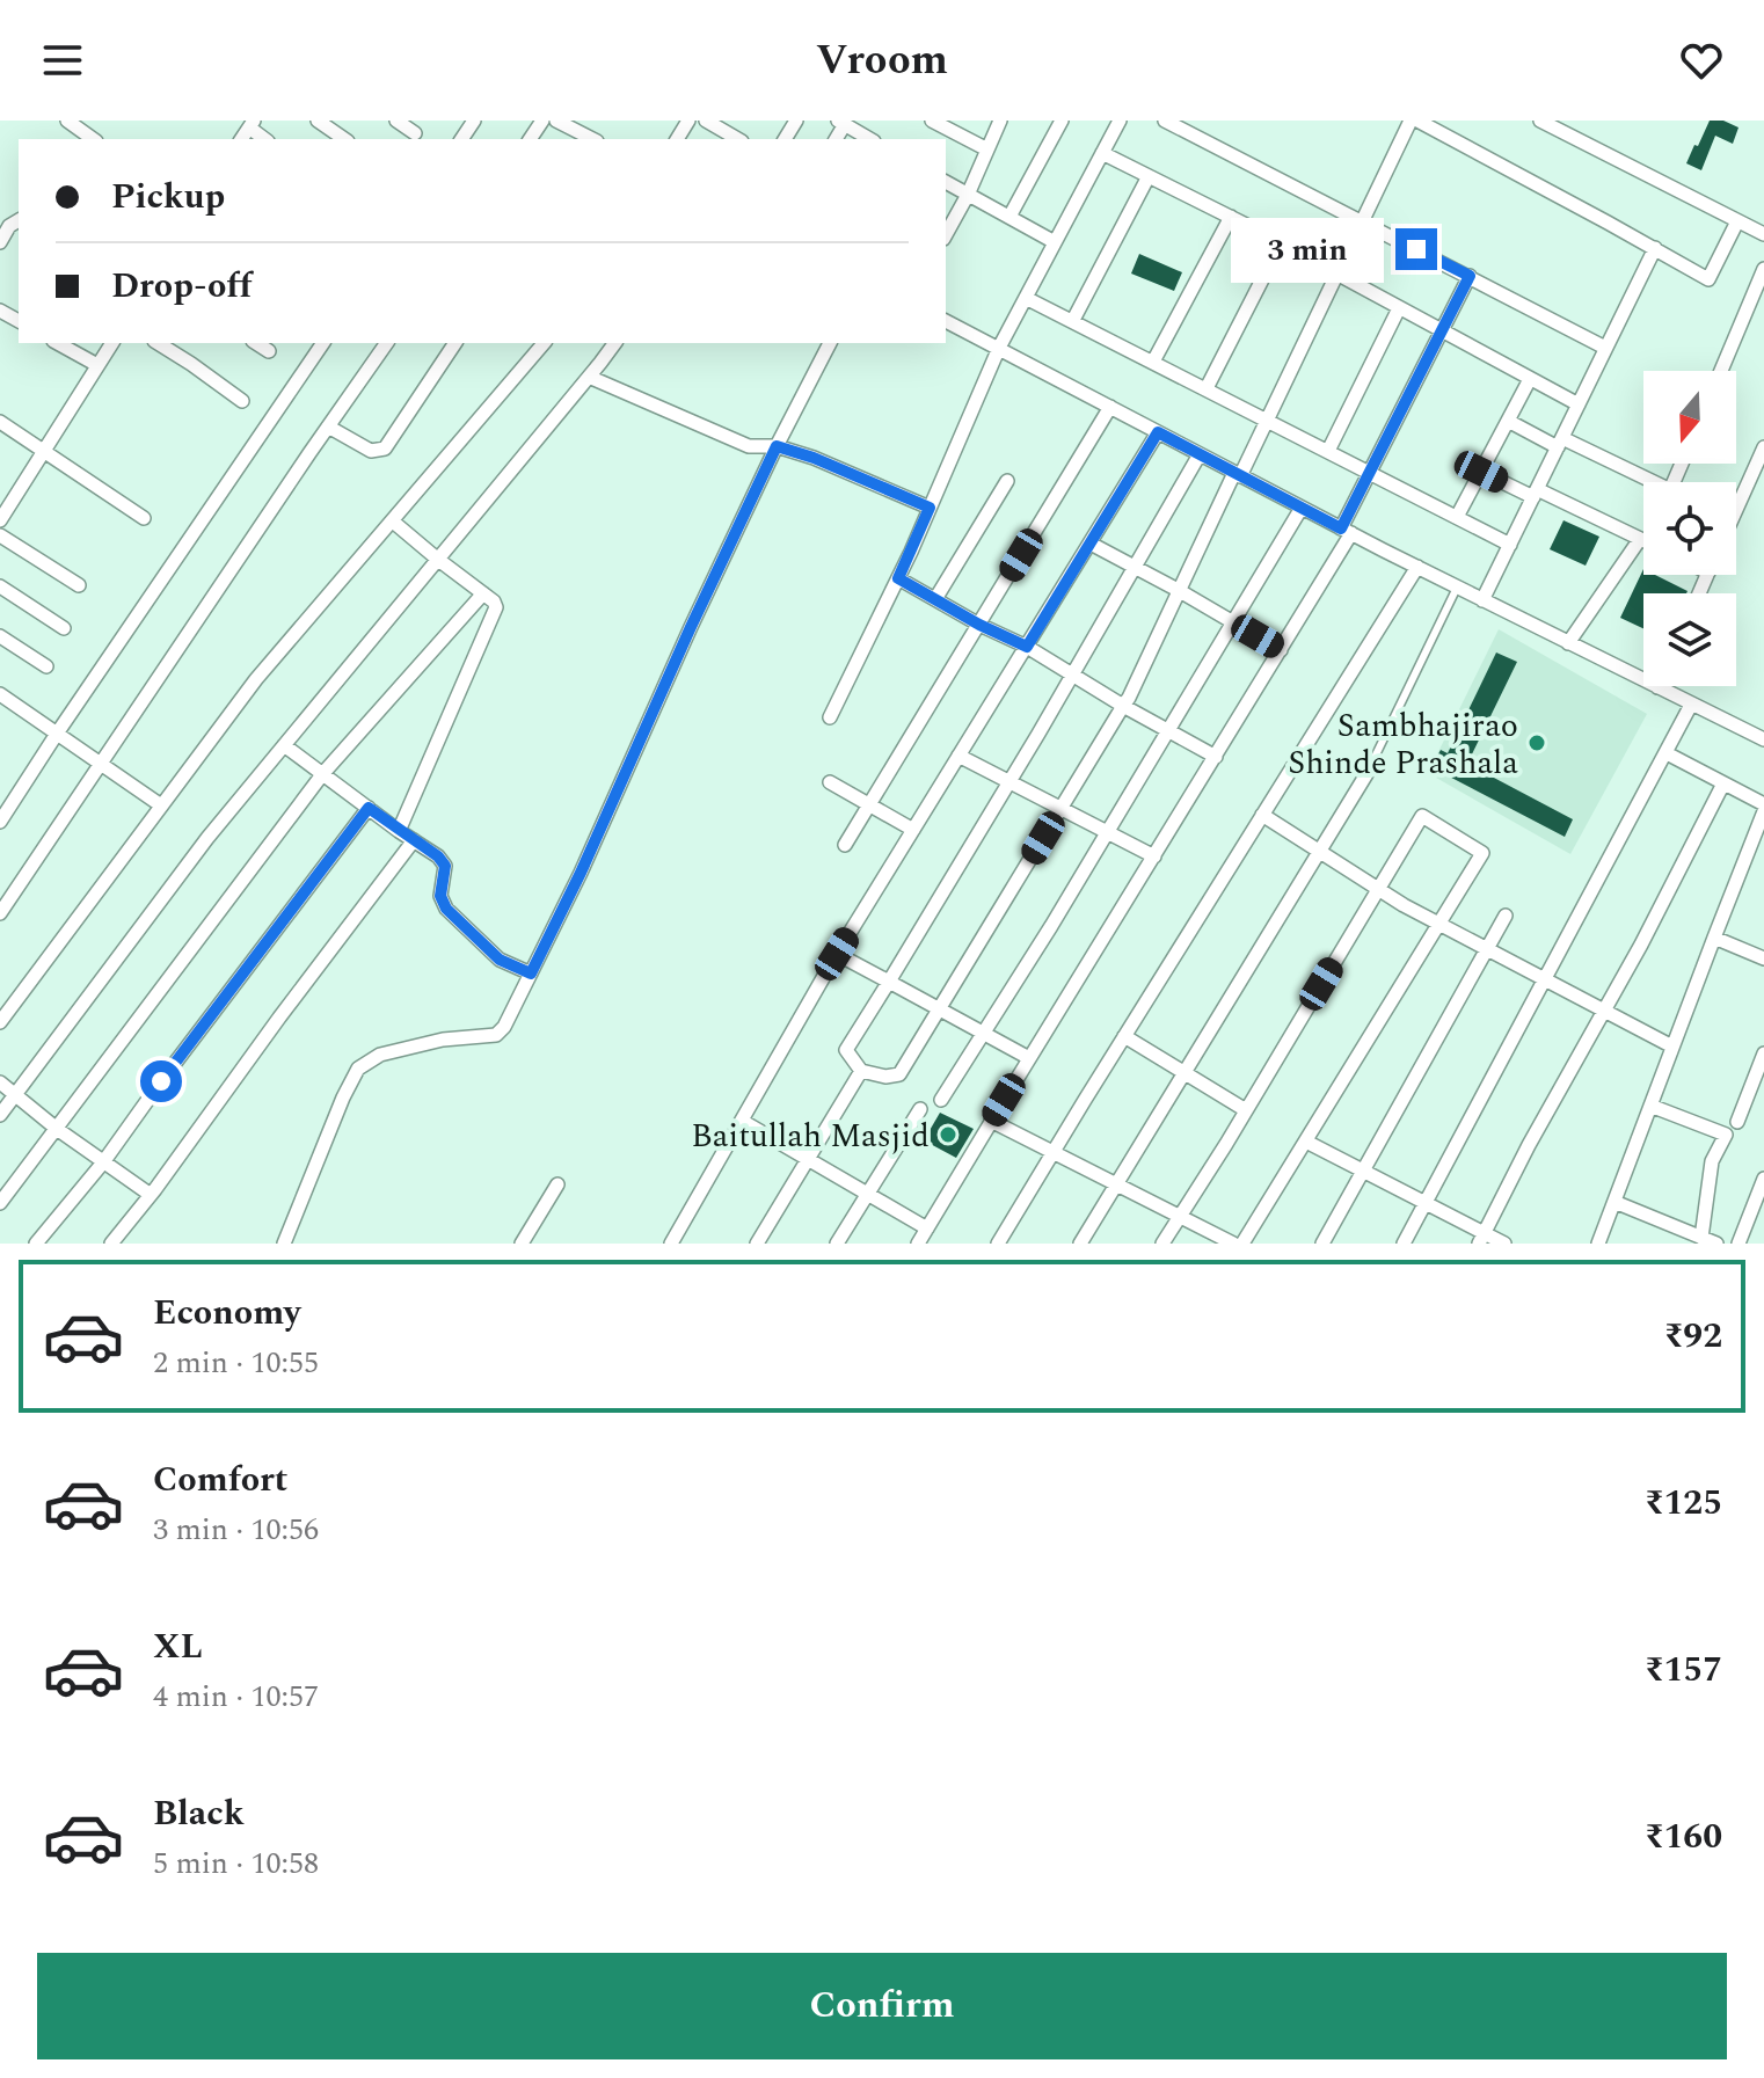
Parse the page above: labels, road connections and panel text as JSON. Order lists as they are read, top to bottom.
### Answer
{
  "places": ["Sambhajirao Shinde Prashala", "Baitullah Masjid"],
  "north": "bottom",
  "page": {
    "header": "Vroom",
    "banner": ["Pickup", "Drop-off"],
    "bubble": "3 min",
    "list": [
      {
        "name": "Economy",
        "note": "2 min · 10:55",
        "value": "₹92"
      },
      {
        "name": "Comfort",
        "note": "3 min · 10:56",
        "value": "₹125"
      },
      {
        "name": "XL",
        "note": "4 min · 10:57",
        "value": "₹157"
      },
      {
        "name": "Black",
        "note": "5 min · 10:58",
        "value": "₹160"
      }
    ],
    "buttons": "Confirm"
  }
}
